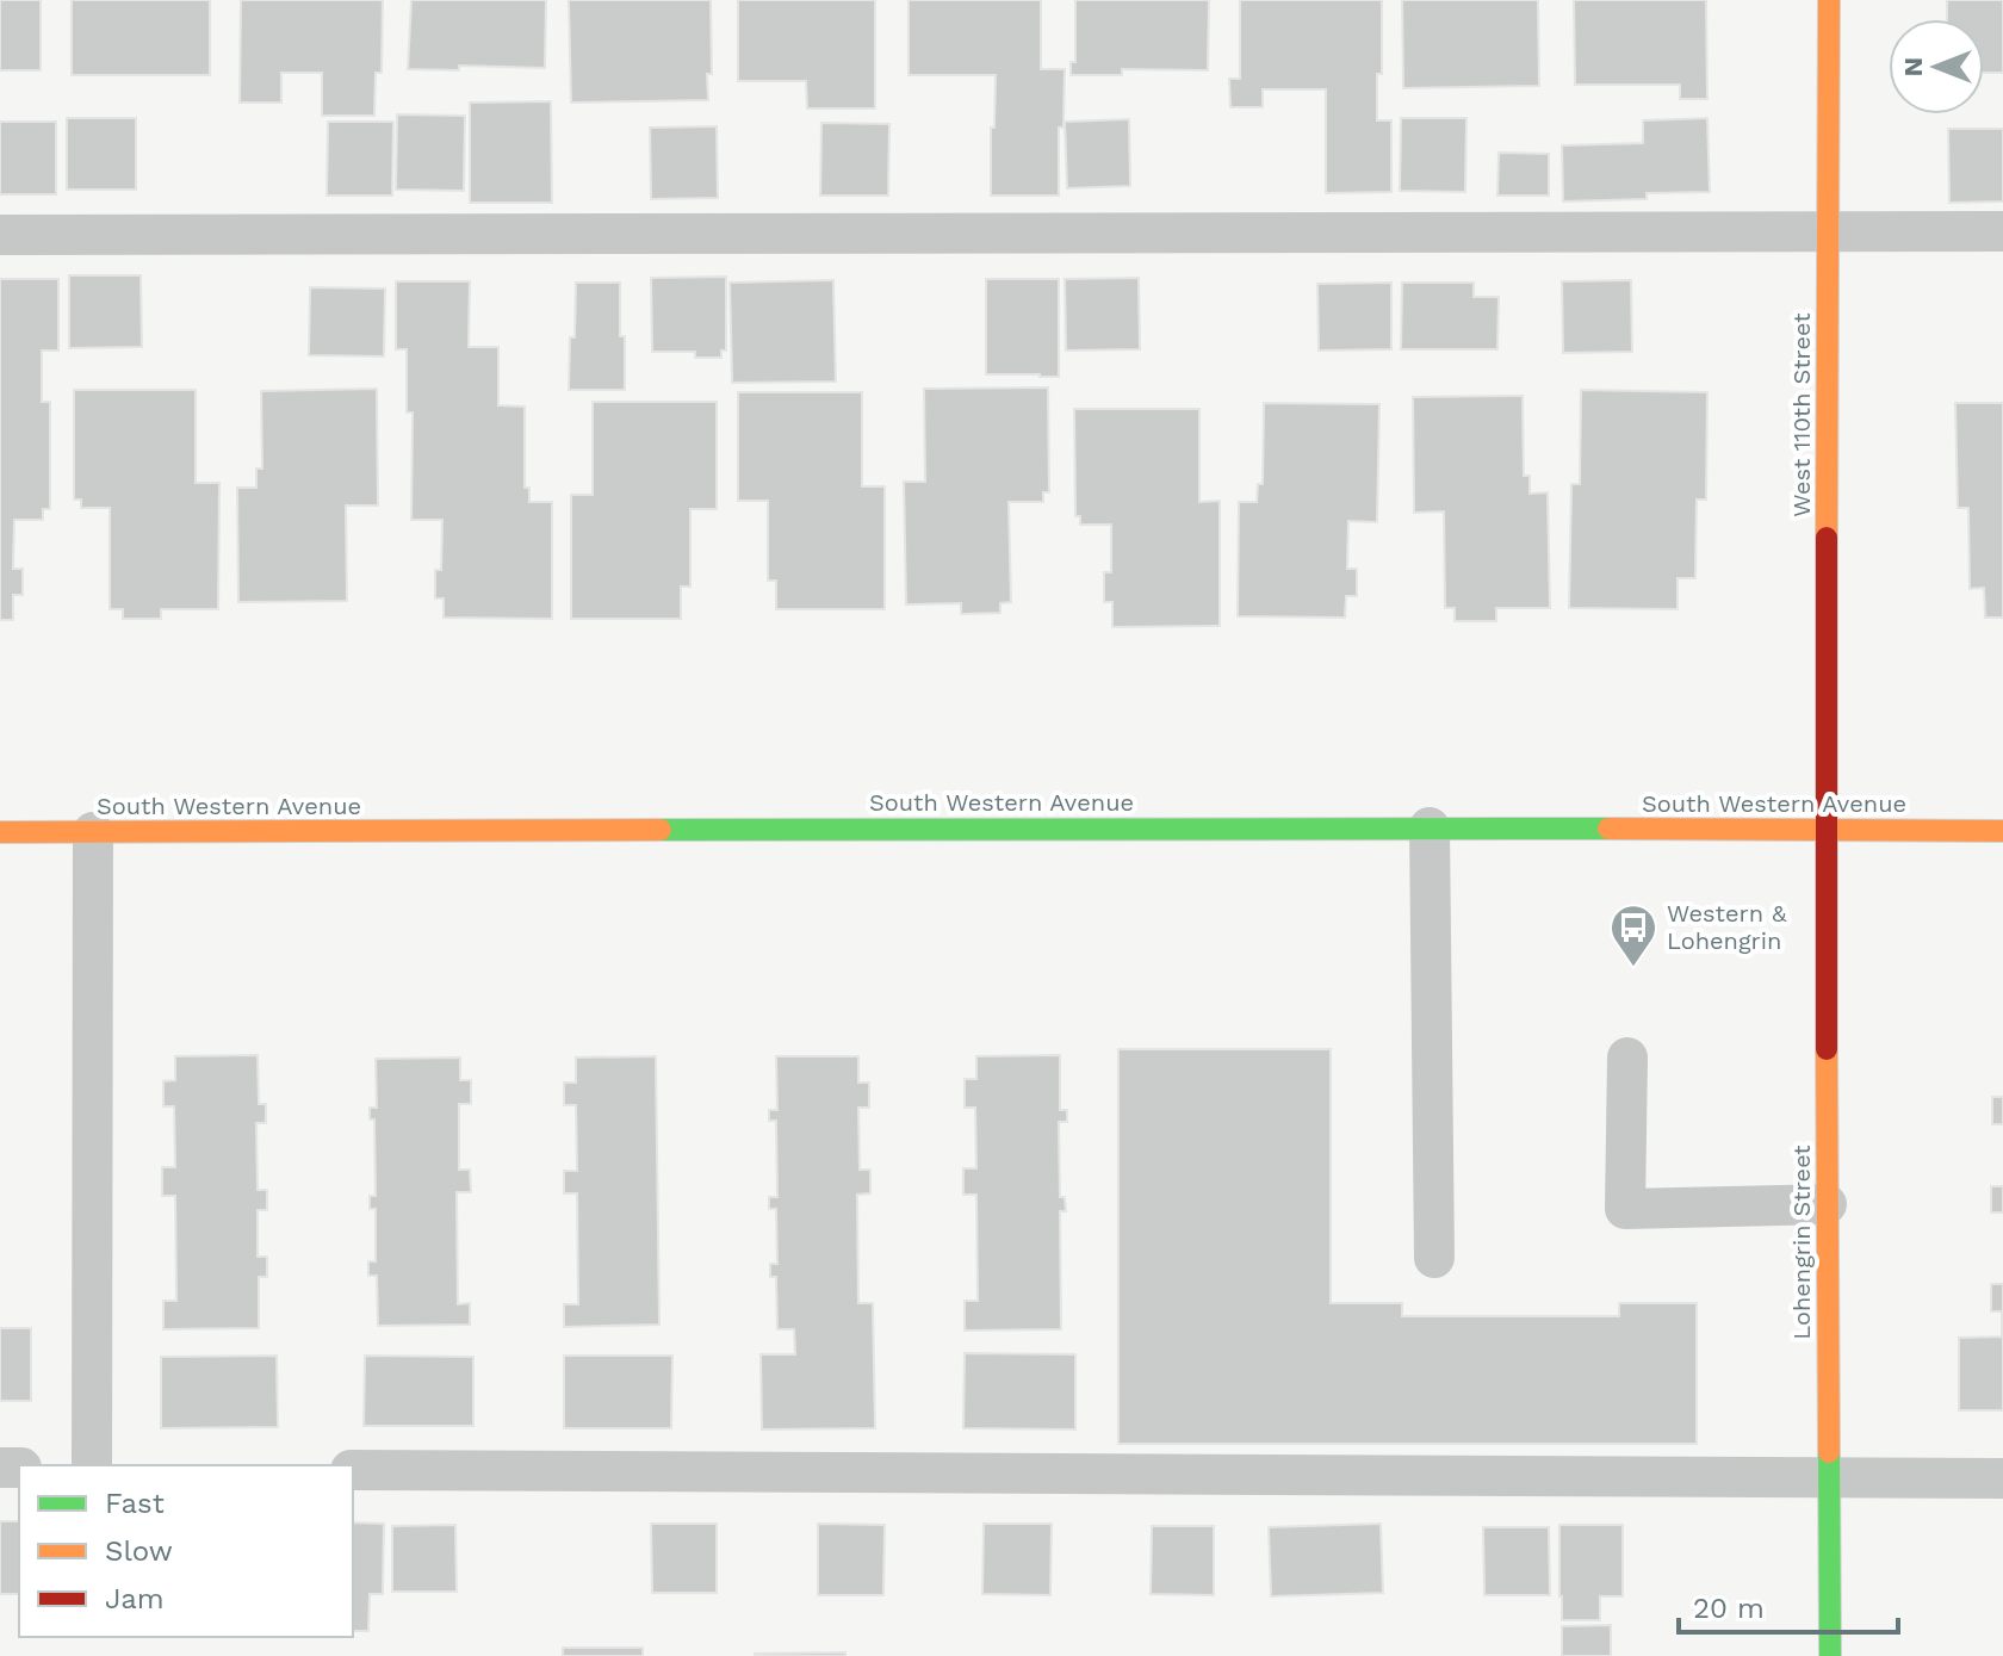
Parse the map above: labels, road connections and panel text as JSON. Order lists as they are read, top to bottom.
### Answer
{
  "streets": {
    "main road": ["West 110th Street", "South Western Avenue", "Lohengrin Street"]
  },
  "crossings": [
    ["West 110th Street", "South Western Avenue"],
    ["West 110th Street", "Lohengrin Street"],
    ["South Western Avenue", "Lohengrin Street"]
  ],
  "places": {
    "bus stop": ["Western & Lohengrin"]
  },
  "legend": ["Fast", "Slow", "Jam"],
  "scale_bar": "20 m",
  "north": "left"
}
